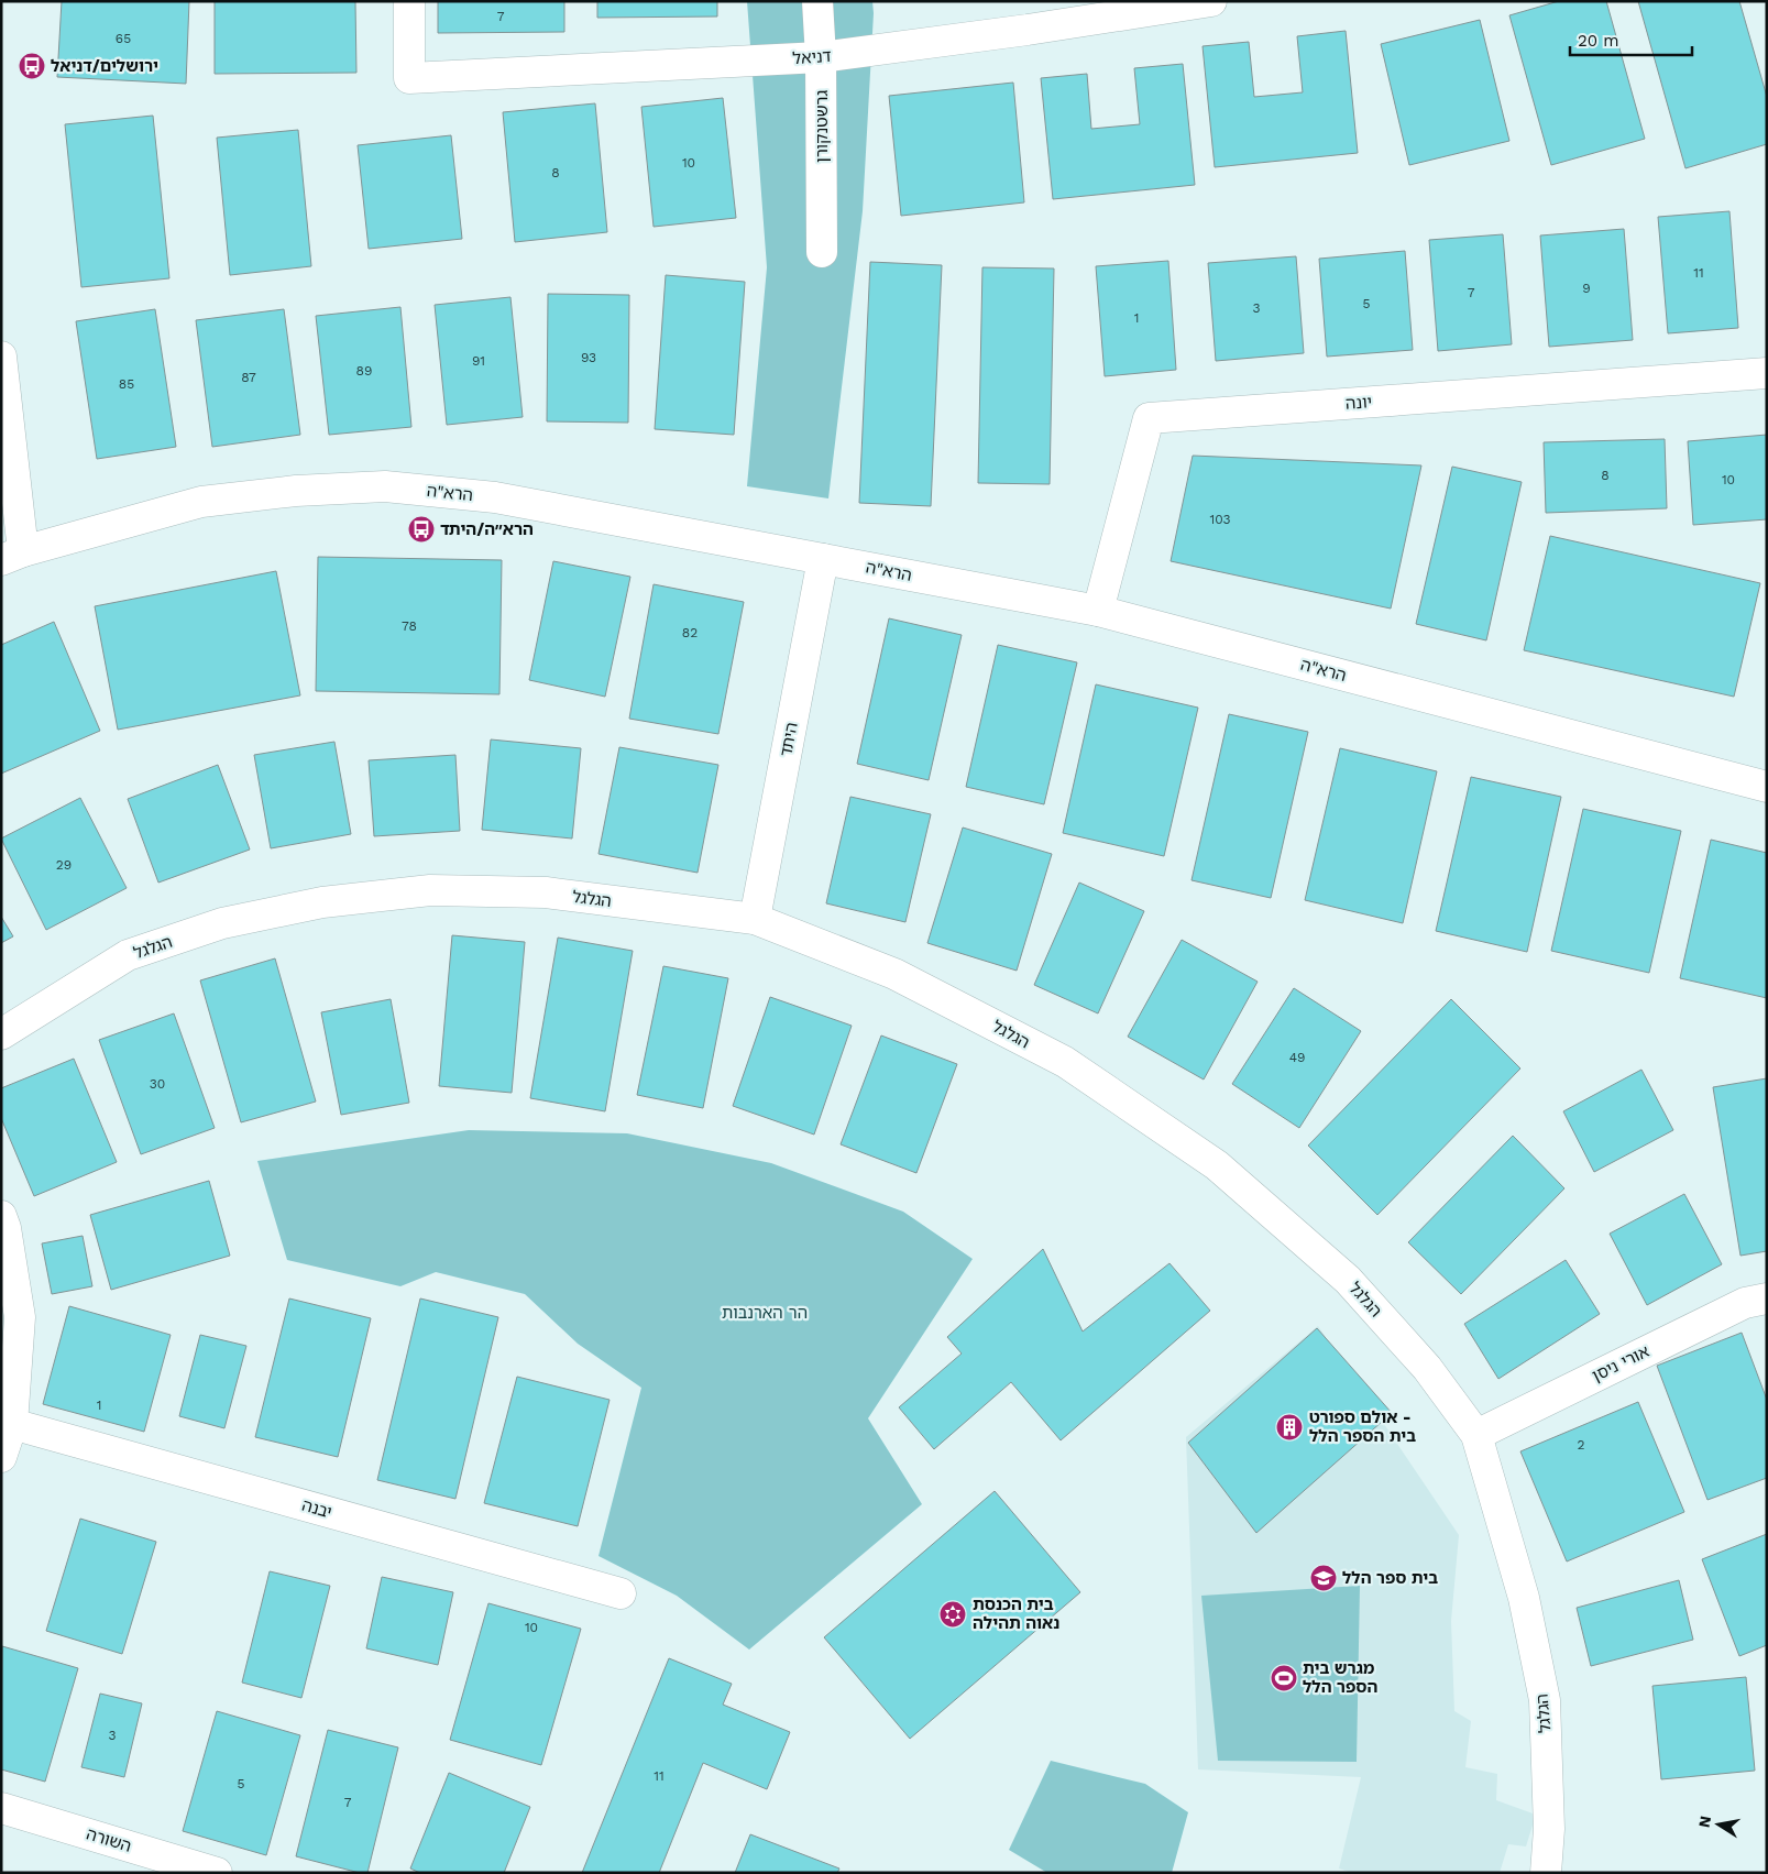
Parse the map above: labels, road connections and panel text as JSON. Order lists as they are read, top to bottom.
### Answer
{
  "streets": {
    "street": [
      "דניאל",
      "גרשטנקורן",
      "יונה",
      "הרא\"ה",
      "היתד",
      "הגלגל",
      "אורי ניסן",
      "יבנה",
      "השורה"
    ]
  },
  "crossings": [
    ["דניאל", "גרשטנקורן"],
    ["יונה", "הרא\"ה"],
    ["הרא\"ה", "היתד"],
    ["היתד", "הגלגל"],
    ["הגלגל", "אורי ניסן"]
  ],
  "parks": ["הר הארנבות"],
  "places": {
    "bus stop": ["ירושלים/דניאל", "הרא״ה/היתד"],
    "building": ["אולם ספורט - בית הספר הלל"],
    "school or university": ["בית ספר הלל"],
    "synagogue": ["בית הכנסת נאוה תהילה"],
    "sports": ["מגרש בית הספר הלל"]
  },
  "house_numbers": [
    "7",
    "65",
    "10",
    "8",
    "11",
    "9",
    "7",
    "5",
    "3",
    "1",
    "93",
    "91",
    "89",
    "87",
    "85",
    "8",
    "10",
    "103",
    "78",
    "82",
    "29",
    "49",
    "30",
    "1",
    "2",
    "10",
    "3",
    "11",
    "5",
    "7"
  ],
  "scale_bar": "20 m",
  "north": "left"
}
